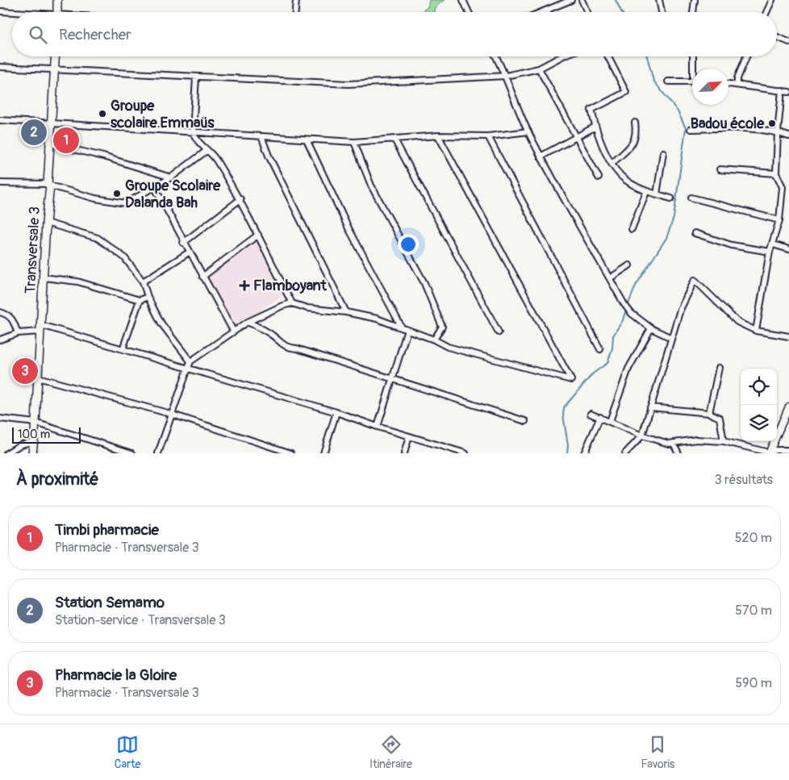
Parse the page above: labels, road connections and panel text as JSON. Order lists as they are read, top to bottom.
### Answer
{
  "streets": {
    "main road": ["Transversale 3"]
  },
  "places": {
    "other": ["Groupe scolaire Emmaüs", "Badou école", "Groupe Scolaire Dalanda Bah"],
    "health": ["Flamboyant"]
  },
  "scale_bar": "100 m",
  "north": "top right",
  "page": {
    "search": "Rechercher",
    "pins": ["2", "1", "3"],
    "scale": "100 m",
    "heading": ["À proximité", "3 résultats"],
    "list": [
      {
        "mark": "1",
        "name": "Timbi pharmacie",
        "note": "Pharmacie · Transversale 3",
        "value": "520 m"
      },
      {
        "mark": "2",
        "name": "Station Semamo",
        "note": "Station-service · Transversale 3",
        "value": "570 m"
      },
      {
        "mark": "3",
        "name": "Pharmacie la Gloire",
        "note": "Pharmacie · Transversale 3",
        "value": "590 m"
      }
    ],
    "nav": ["Carte", "Itinéraire", "Favoris"]
  }
}
